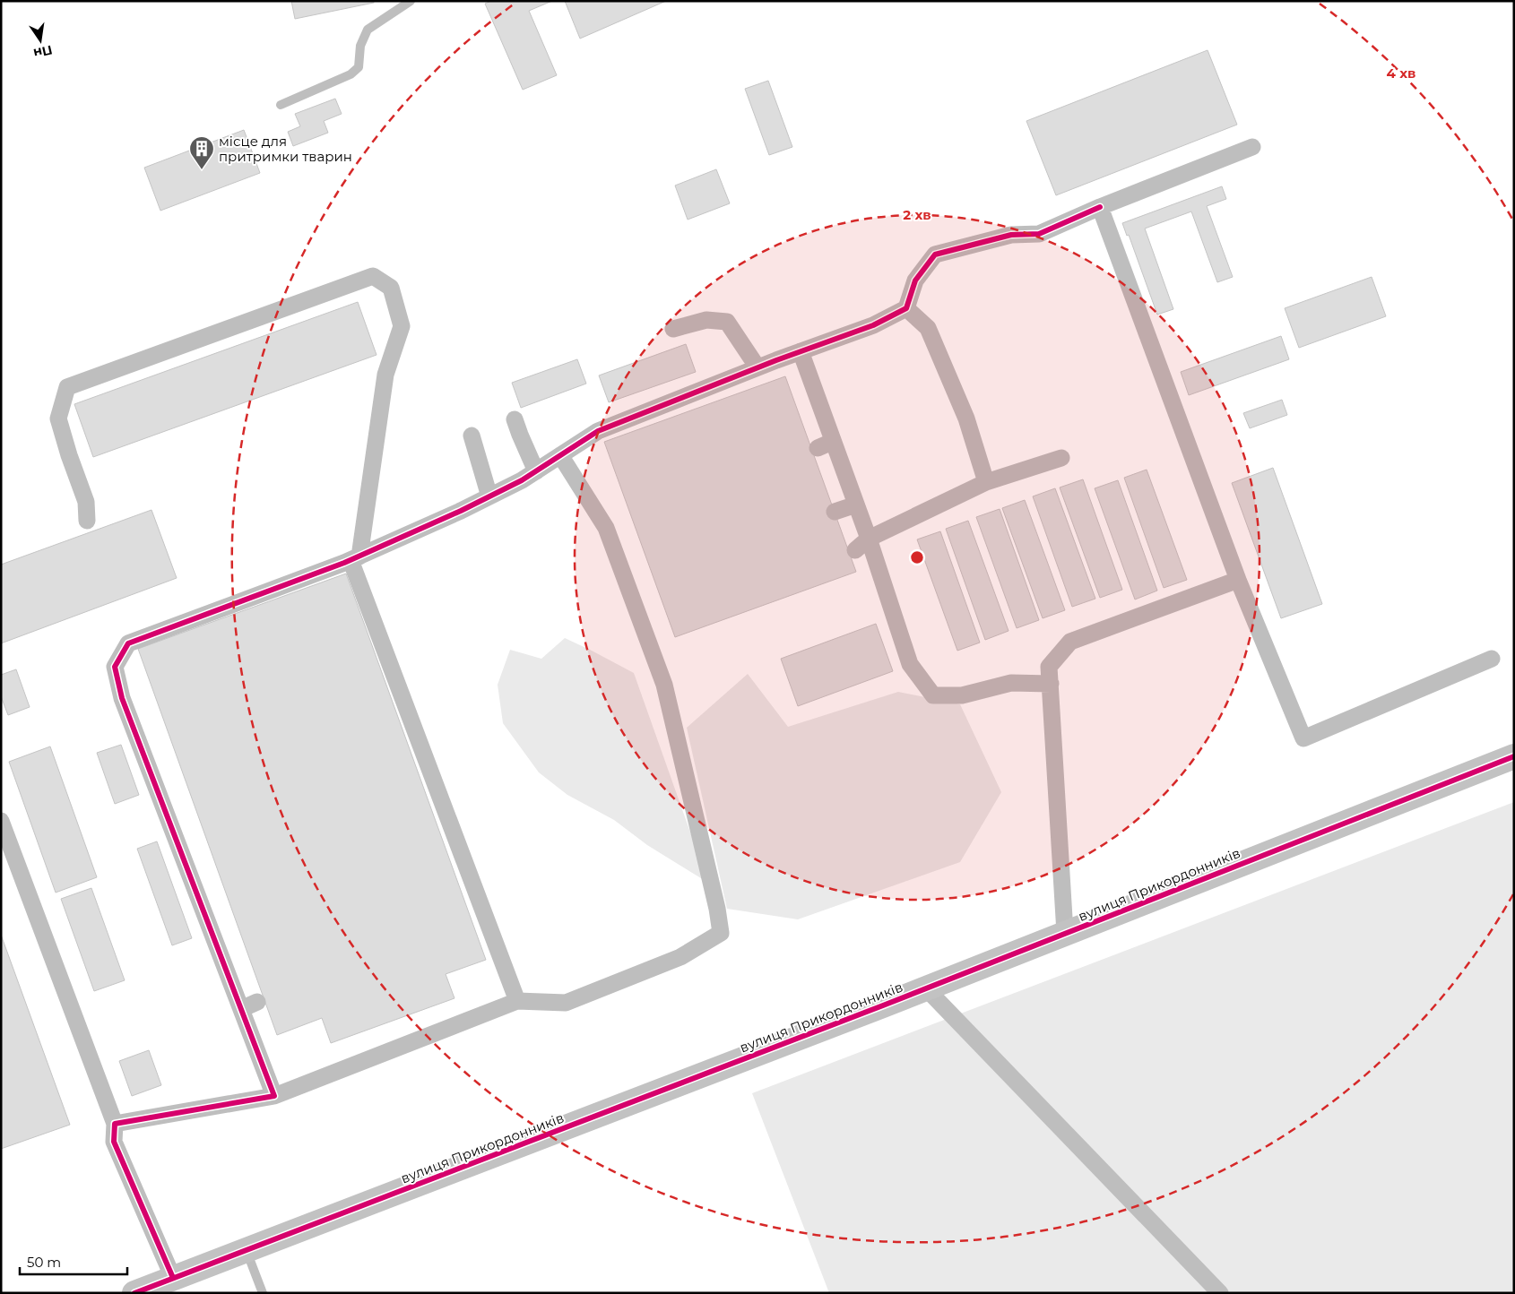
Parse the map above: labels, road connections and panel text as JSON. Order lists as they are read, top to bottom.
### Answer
{
  "streets": {
    "street": ["вулиця Прикордонників"]
  },
  "places": {
    "building": ["місце для притримки тварин"]
  },
  "scale_bar": "50 m",
  "north": "bottom",
  "rings": ["4 хв", "2 хв"]
}
